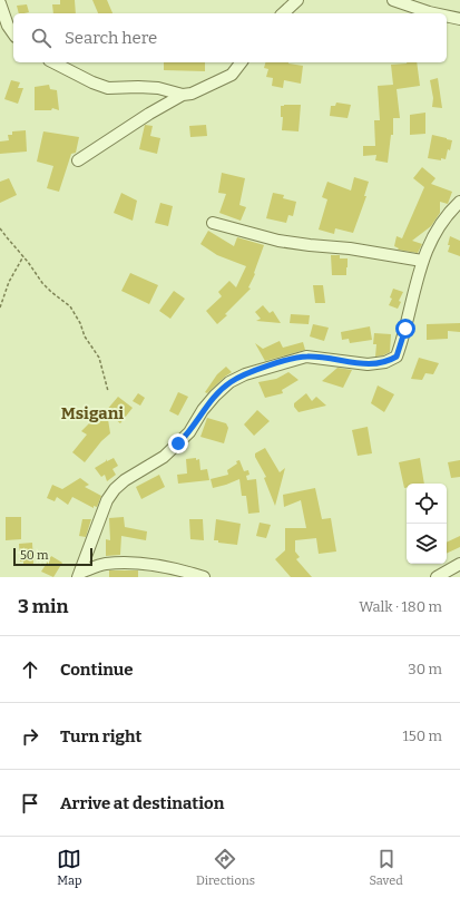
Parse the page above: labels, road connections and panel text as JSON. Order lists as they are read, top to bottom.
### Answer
{
  "districts": ["Msigani"],
  "scale_bar": "50 m",
  "page": {
    "search": "Search here",
    "scale": "50 m",
    "heading": ["3 min", "Walk · 180 m"],
    "list": [
      ["Continue", "30 m"],
      ["Turn right", "150 m"],
      "Arrive at destination"
    ],
    "nav": ["Map", "Directions", "Saved"]
  }
}
